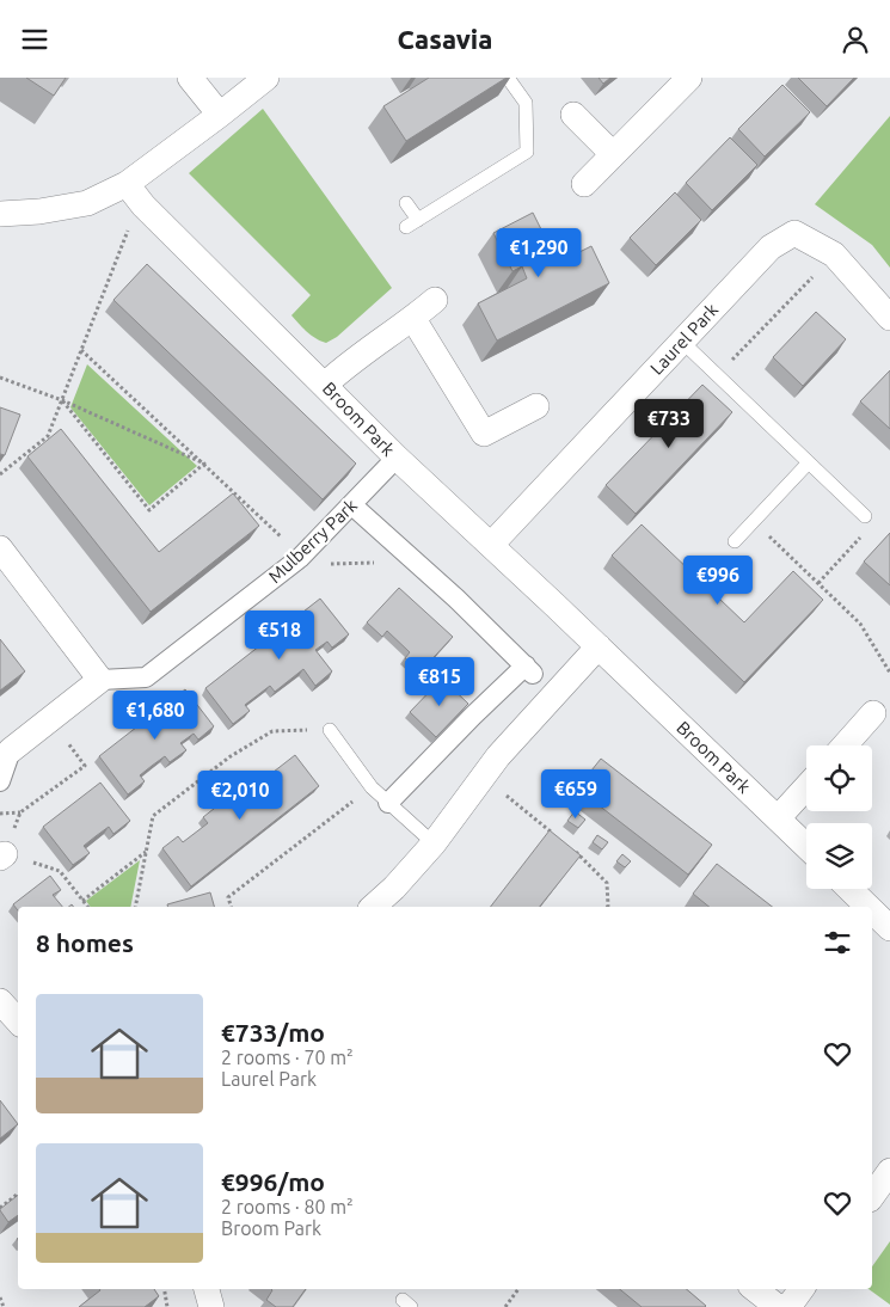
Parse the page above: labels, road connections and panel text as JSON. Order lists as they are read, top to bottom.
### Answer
{
  "streets": {
    "street": ["Laurel Park", "Broom Park", "Mulberry Park"]
  },
  "crossings": [
    ["Laurel Park", "Broom Park"],
    ["Broom Park", "Mulberry Park"]
  ],
  "page": {
    "header": "Casavia",
    "price": [
      "€1,290",
      "€733",
      "€996",
      "€518",
      "€815",
      "€1,680",
      "€659",
      "€2,010"
    ],
    "heading": "8 homes",
    "list": [
      {
        "name": "€733/mo",
        "note": "2 rooms · 70 m² · Laurel Park"
      },
      {
        "name": "€996/mo",
        "note": "2 rooms · 80 m² · Broom Park"
      }
    ]
  }
}
